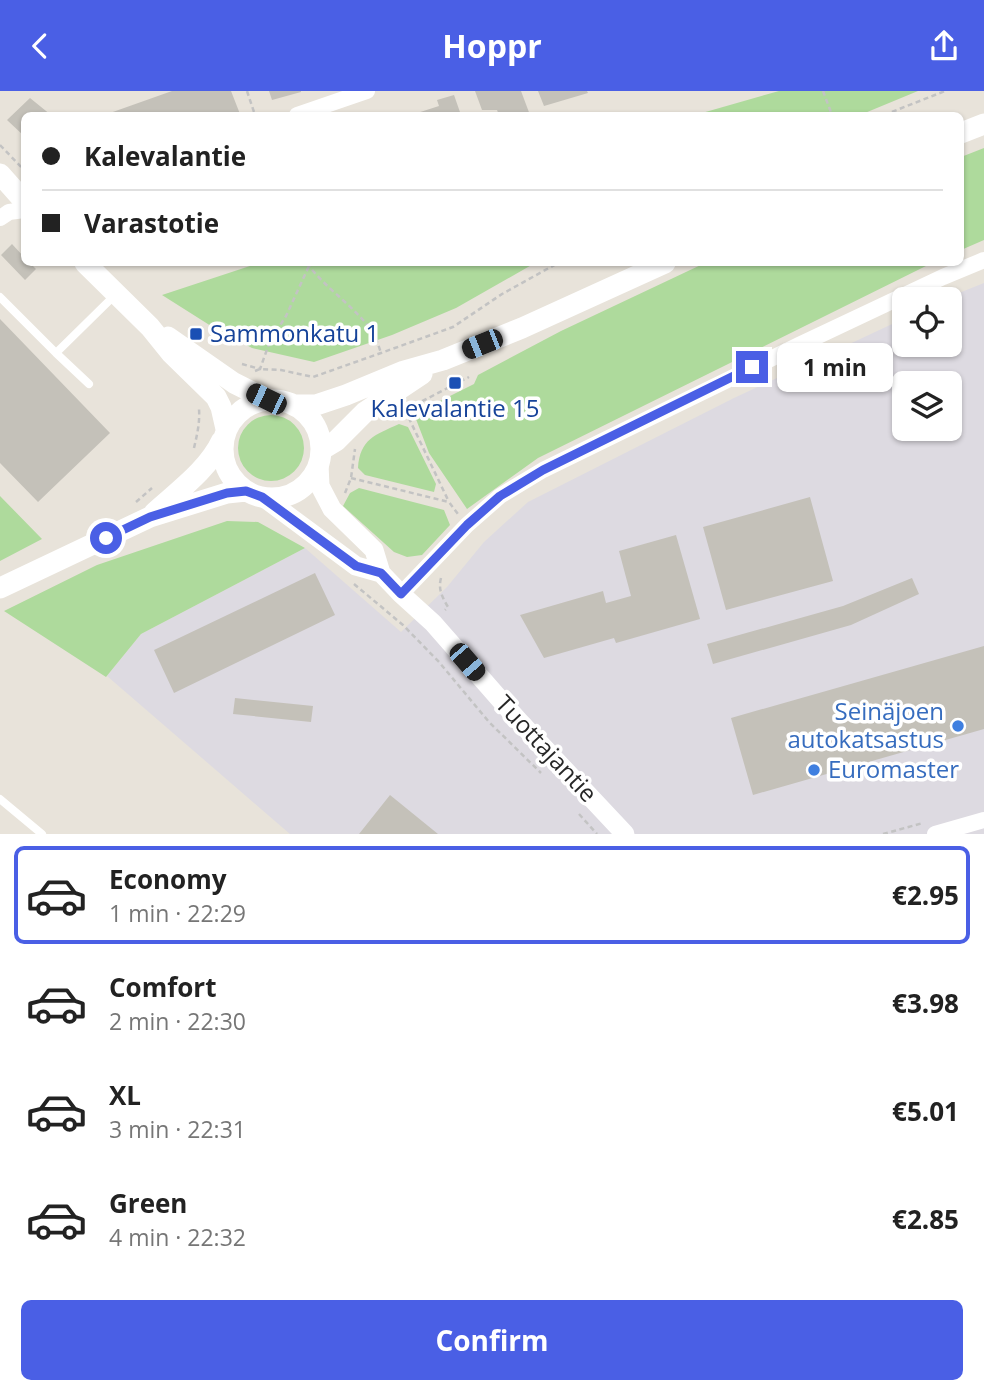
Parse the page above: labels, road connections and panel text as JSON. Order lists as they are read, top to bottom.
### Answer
{
  "streets": {
    "street": ["Tuottajantie"]
  },
  "places": {
    "transit": ["Sammonkatu 1", "Kalevalantie 15"],
    "other": ["Seinäjoen autokatsastus", "Euromaster"]
  },
  "page": {
    "header": "Hoppr",
    "banner": ["Kalevalantie", "Varastotie"],
    "bubble": "1 min",
    "list": [
      {
        "name": "Economy",
        "note": "1 min · 22:29",
        "value": "€2.95"
      },
      {
        "name": "Comfort",
        "note": "2 min · 22:30",
        "value": "€3.98"
      },
      {
        "name": "XL",
        "note": "3 min · 22:31",
        "value": "€5.01"
      },
      {
        "name": "Green",
        "note": "4 min · 22:32",
        "value": "€2.85"
      }
    ],
    "buttons": "Confirm"
  }
}
